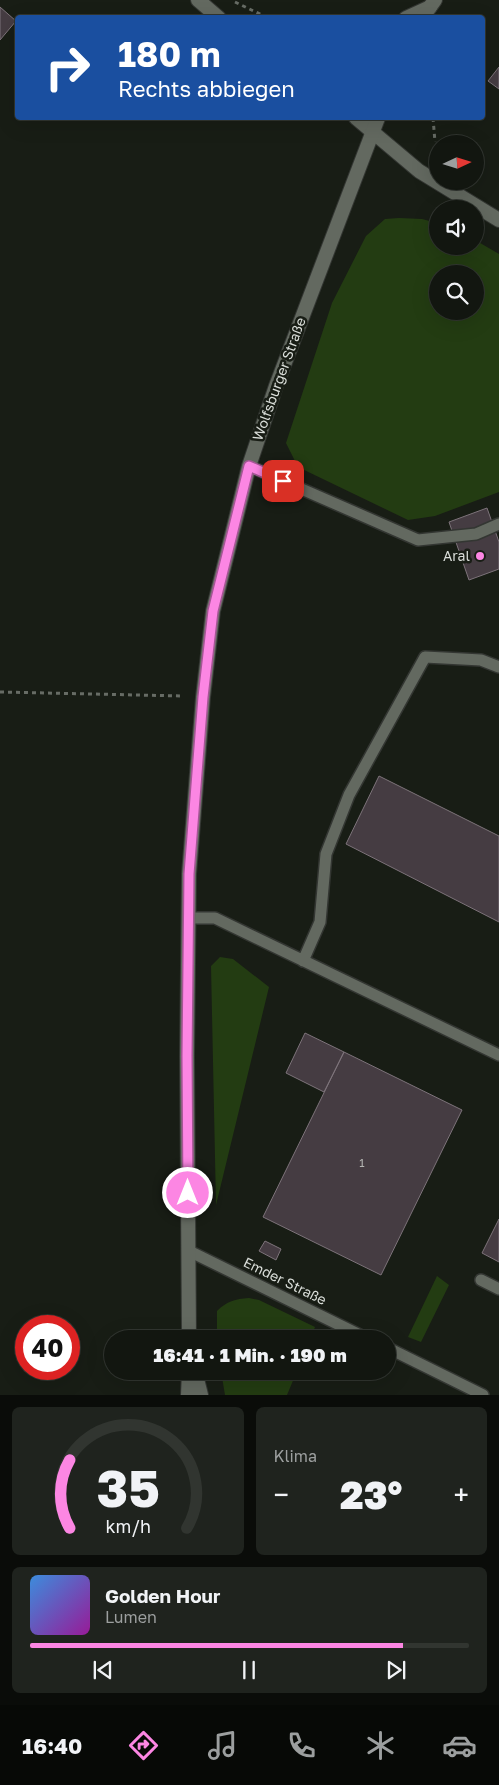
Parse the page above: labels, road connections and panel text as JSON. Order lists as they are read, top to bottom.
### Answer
{
  "streets": {
    "street": ["Wolfsburger Straße"],
    "lane": ["Emder Straße"]
  },
  "crossings": [
    ["Wolfsburger Straße", "Emder Straße"]
  ],
  "places": ["Aral"],
  "house_numbers": ["1"],
  "north": "right",
  "page": {
    "turn": ["180 m", "Rechts abbiegen"],
    "limit": "40",
    "trip": "16:41 · 1 Min. · 190 m",
    "tile": "Klima",
    "heat": ["−", "23°", "+"],
    "song": ["Golden Hour", "Lumen"],
    "tabs": "16:40",
    "gauge": ["35", "km/h"]
  }
}
